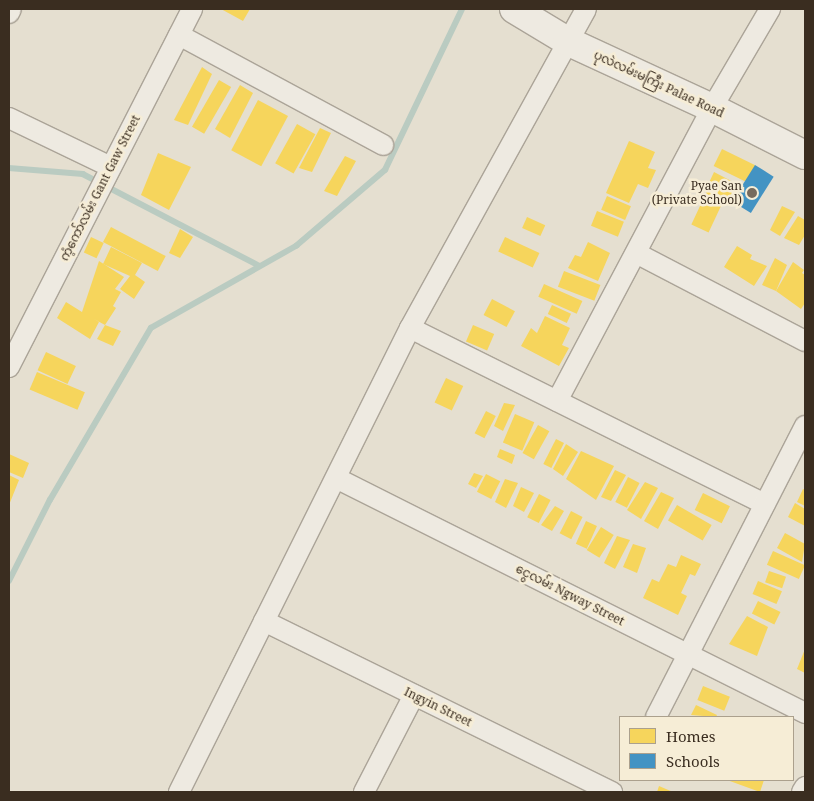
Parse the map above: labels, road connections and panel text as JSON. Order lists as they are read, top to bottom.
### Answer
{
  "streets": {
    "street": [
      "ပုလဲလမ်းမကြီး Palae Road",
      "ကံ့ကော်လမ်း Gant Gaw Street",
      "ငွေလမ်း Ngway Street",
      "Ingyin Street"
    ]
  },
  "places": ["Pyae San (Private School)"],
  "legend": ["Homes", "Schools"]
}
